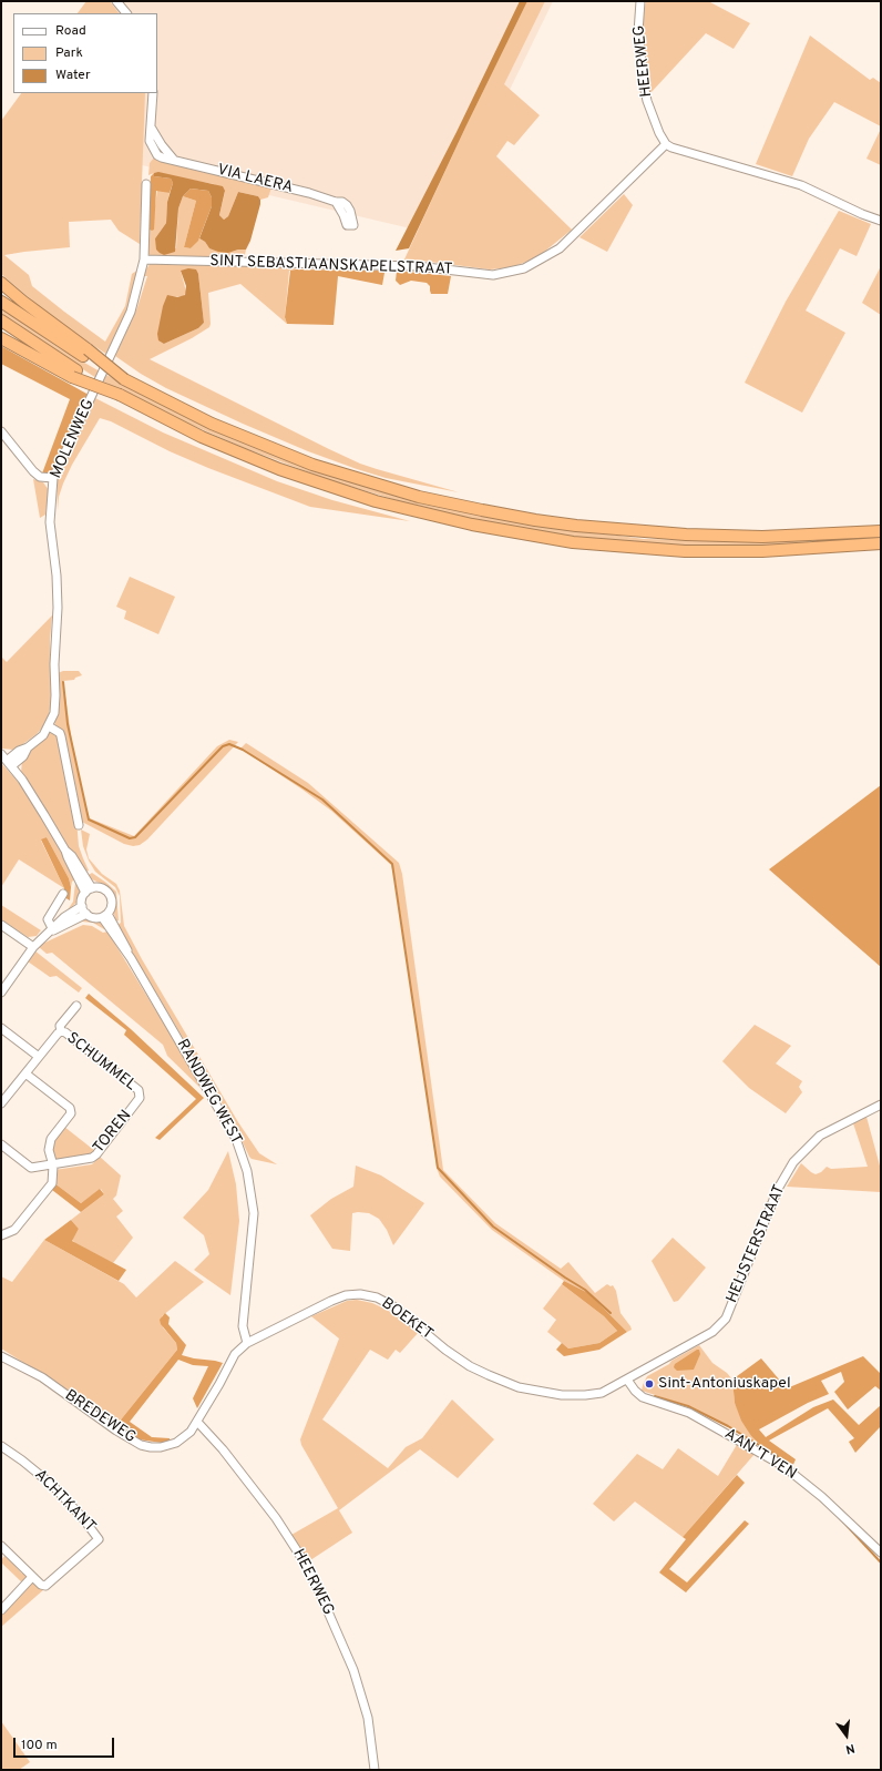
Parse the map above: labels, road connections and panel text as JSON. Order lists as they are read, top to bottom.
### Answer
{
  "streets": {
    "street": [
      "HEERWEG",
      "VIA LAERA",
      "SINT SEBASTIAANSKAPELSTRAAT",
      "MOLENWEG",
      "SCHUMMEL",
      "RANDWEG WEST",
      "TOREN",
      "HEIJSTERSTRAAT",
      "BOEKET",
      "BREDEWEG",
      "AAN 'T VEN",
      "ACHTKANT"
    ]
  },
  "crossings": [
    ["HEERWEG", "SINT SEBASTIAANSKAPELSTRAAT"],
    ["HEERWEG", "BOEKET"],
    ["HEERWEG", "BREDEWEG"],
    ["SINT SEBASTIAANSKAPELSTRAAT", "MOLENWEG"],
    ["SCHUMMEL", "TOREN"],
    ["RANDWEG WEST", "BOEKET"],
    ["HEIJSTERSTRAAT", "BOEKET"],
    ["HEIJSTERSTRAAT", "AAN 'T VEN"],
    ["BOEKET", "BREDEWEG"],
    ["BOEKET", "AAN 'T VEN"]
  ],
  "places": ["Sint-Antoniuskapel"],
  "legend": ["Road", "Park", "Water"],
  "scale_bar": "100 m",
  "north": "bottom"
}
